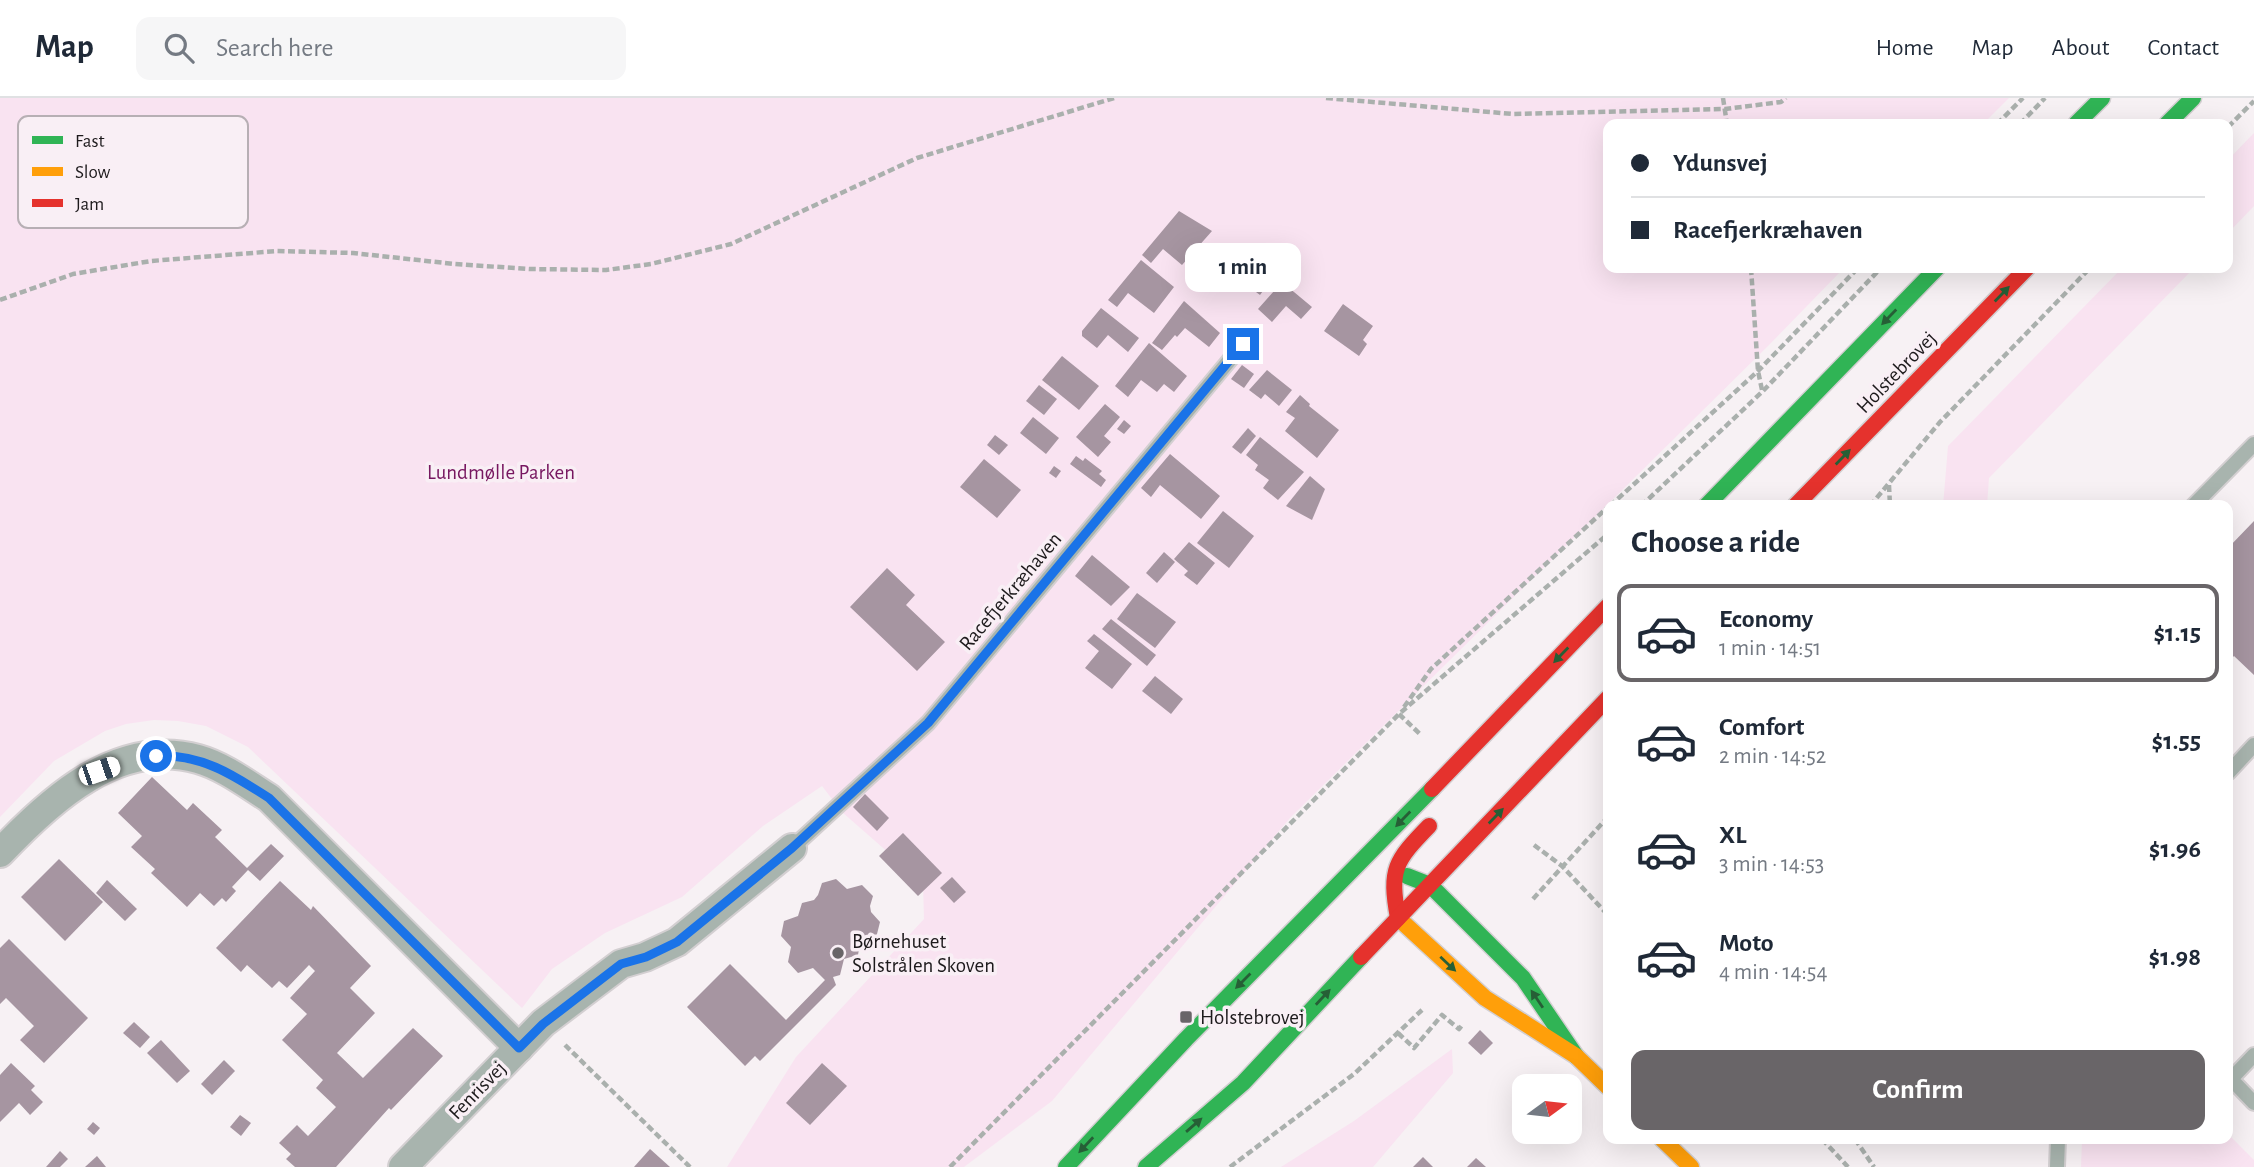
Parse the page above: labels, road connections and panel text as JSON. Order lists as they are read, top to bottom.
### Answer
{
  "streets": {
    "main road": ["Holstebrovej"],
    "street": ["Fenrisvej"],
    "lane": ["Racefjerkræhaven"]
  },
  "crossings": [
    ["Racefjerkræhaven", "Fenrisvej"]
  ],
  "parks": ["Lundmølle Parken"],
  "places": {
    "other": ["Børnehuset Solstrålen Skoven"],
    "transit": ["Holstebrovej"]
  },
  "legend": ["Fast", "Slow", "Jam"],
  "north": "right",
  "page": {
    "header": "Map",
    "search": "Search here",
    "nav": [
      "Home",
      "Map",
      "About",
      "Contact"
    ],
    "banner": ["Ydunsvej", "Racefjerkræhaven"],
    "bubble": "1 min",
    "heading": "Choose a ride",
    "list": [
      {
        "name": "Economy",
        "note": "1 min · 14:51",
        "value": "$1.15"
      },
      {
        "name": "Comfort",
        "note": "2 min · 14:52",
        "value": "$1.55"
      },
      {
        "name": "XL",
        "note": "3 min · 14:53",
        "value": "$1.96"
      },
      {
        "name": "Moto",
        "note": "4 min · 14:54",
        "value": "$1.98"
      }
    ],
    "buttons": "Confirm"
  }
}
